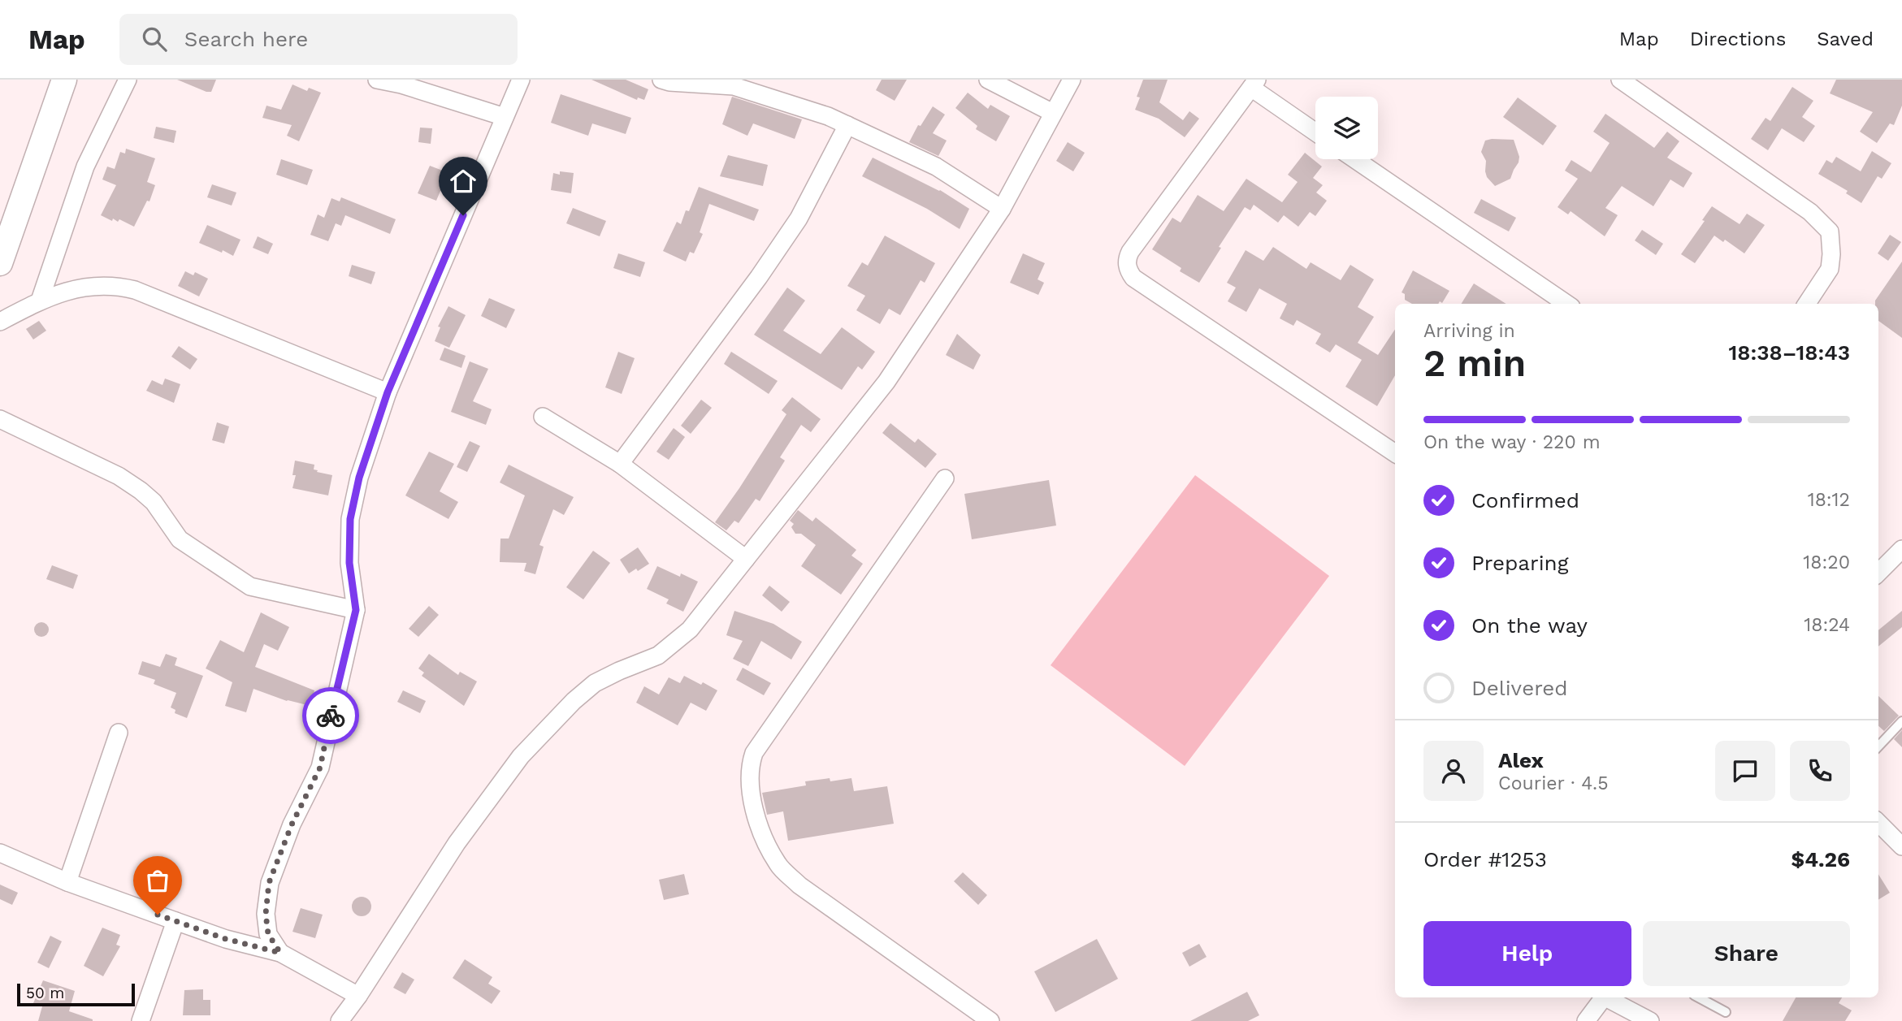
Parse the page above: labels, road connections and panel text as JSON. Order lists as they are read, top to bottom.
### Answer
{
  "scale_bar": "50 m",
  "page": {
    "header": "Map",
    "search": "Search here",
    "nav": ["Map", "Directions", "Saved"],
    "heading": ["2 min", "Arriving in", "18:38–18:43"],
    "panel": [
      "Alex",
      "Courier · 4.5",
      "Order #1253",
      "$4.26"
    ],
    "bar": "On the way · 220 m",
    "list": [
      ["Confirmed", "18:12"],
      ["Preparing", "18:20"],
      ["On the way", "18:24"],
      "Delivered"
    ],
    "buttons": ["Help", "Share"],
    "scale": "50 m"
  }
}
